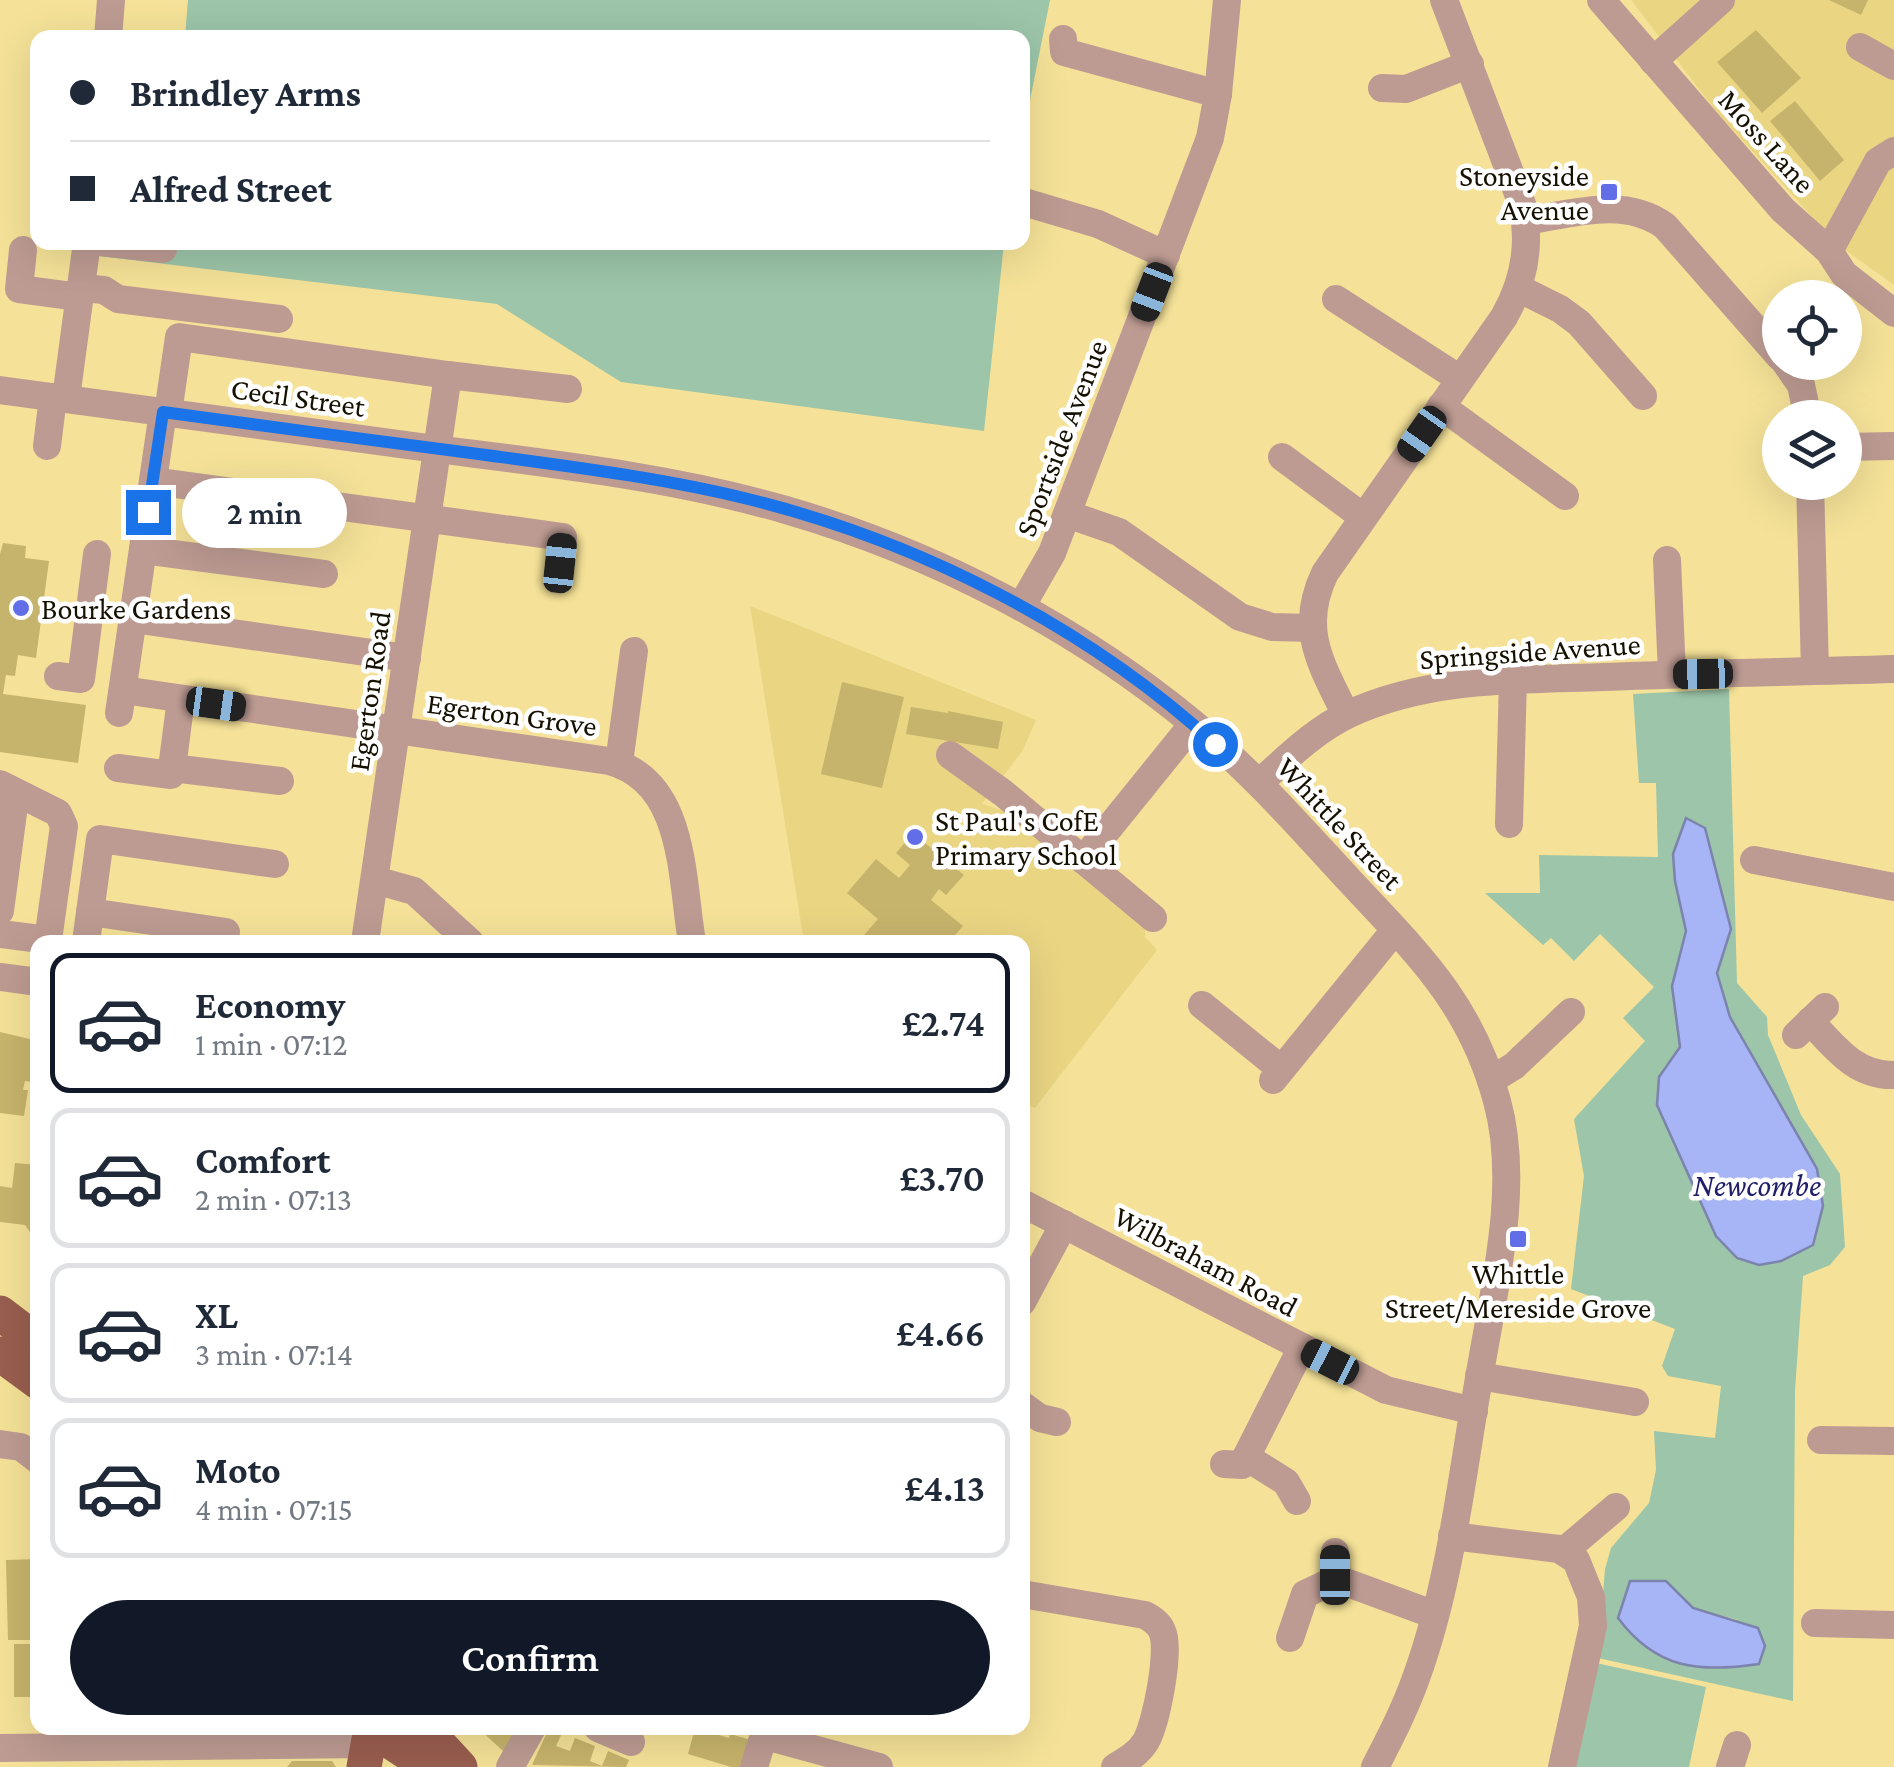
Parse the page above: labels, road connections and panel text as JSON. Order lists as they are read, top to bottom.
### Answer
{
  "streets": {
    "street": [
      "Moss Lane",
      "Cecil Street",
      "Sportside Avenue",
      "Springside Avenue",
      "Egerton Road",
      "Egerton Grove",
      "Whittle Street",
      "Wilbraham Road"
    ]
  },
  "crossings": [
    ["Cecil Street", "Egerton Road"],
    ["Cecil Street", "Whittle Street"],
    ["Sportside Avenue", "Whittle Street"],
    ["Springside Avenue", "Whittle Street"],
    ["Egerton Road", "Egerton Grove"],
    ["Whittle Street", "Wilbraham Road"]
  ],
  "water": ["Newcombe"],
  "places": {
    "transit": ["Stoneyside Avenue", "Whittle Street/Mereside Grove"],
    "other": ["Bourke Gardens", "St Paul's CofE Primary School"]
  },
  "page": {
    "banner": ["Brindley Arms", "Alfred Street"],
    "bubble": "2 min",
    "list": [
      {
        "name": "Economy",
        "note": "1 min · 07:12",
        "value": "£2.74"
      },
      {
        "name": "Comfort",
        "note": "2 min · 07:13",
        "value": "£3.70"
      },
      {
        "name": "XL",
        "note": "3 min · 07:14",
        "value": "£4.66"
      },
      {
        "name": "Moto",
        "note": "4 min · 07:15",
        "value": "£4.13"
      }
    ],
    "buttons": "Confirm"
  }
}
